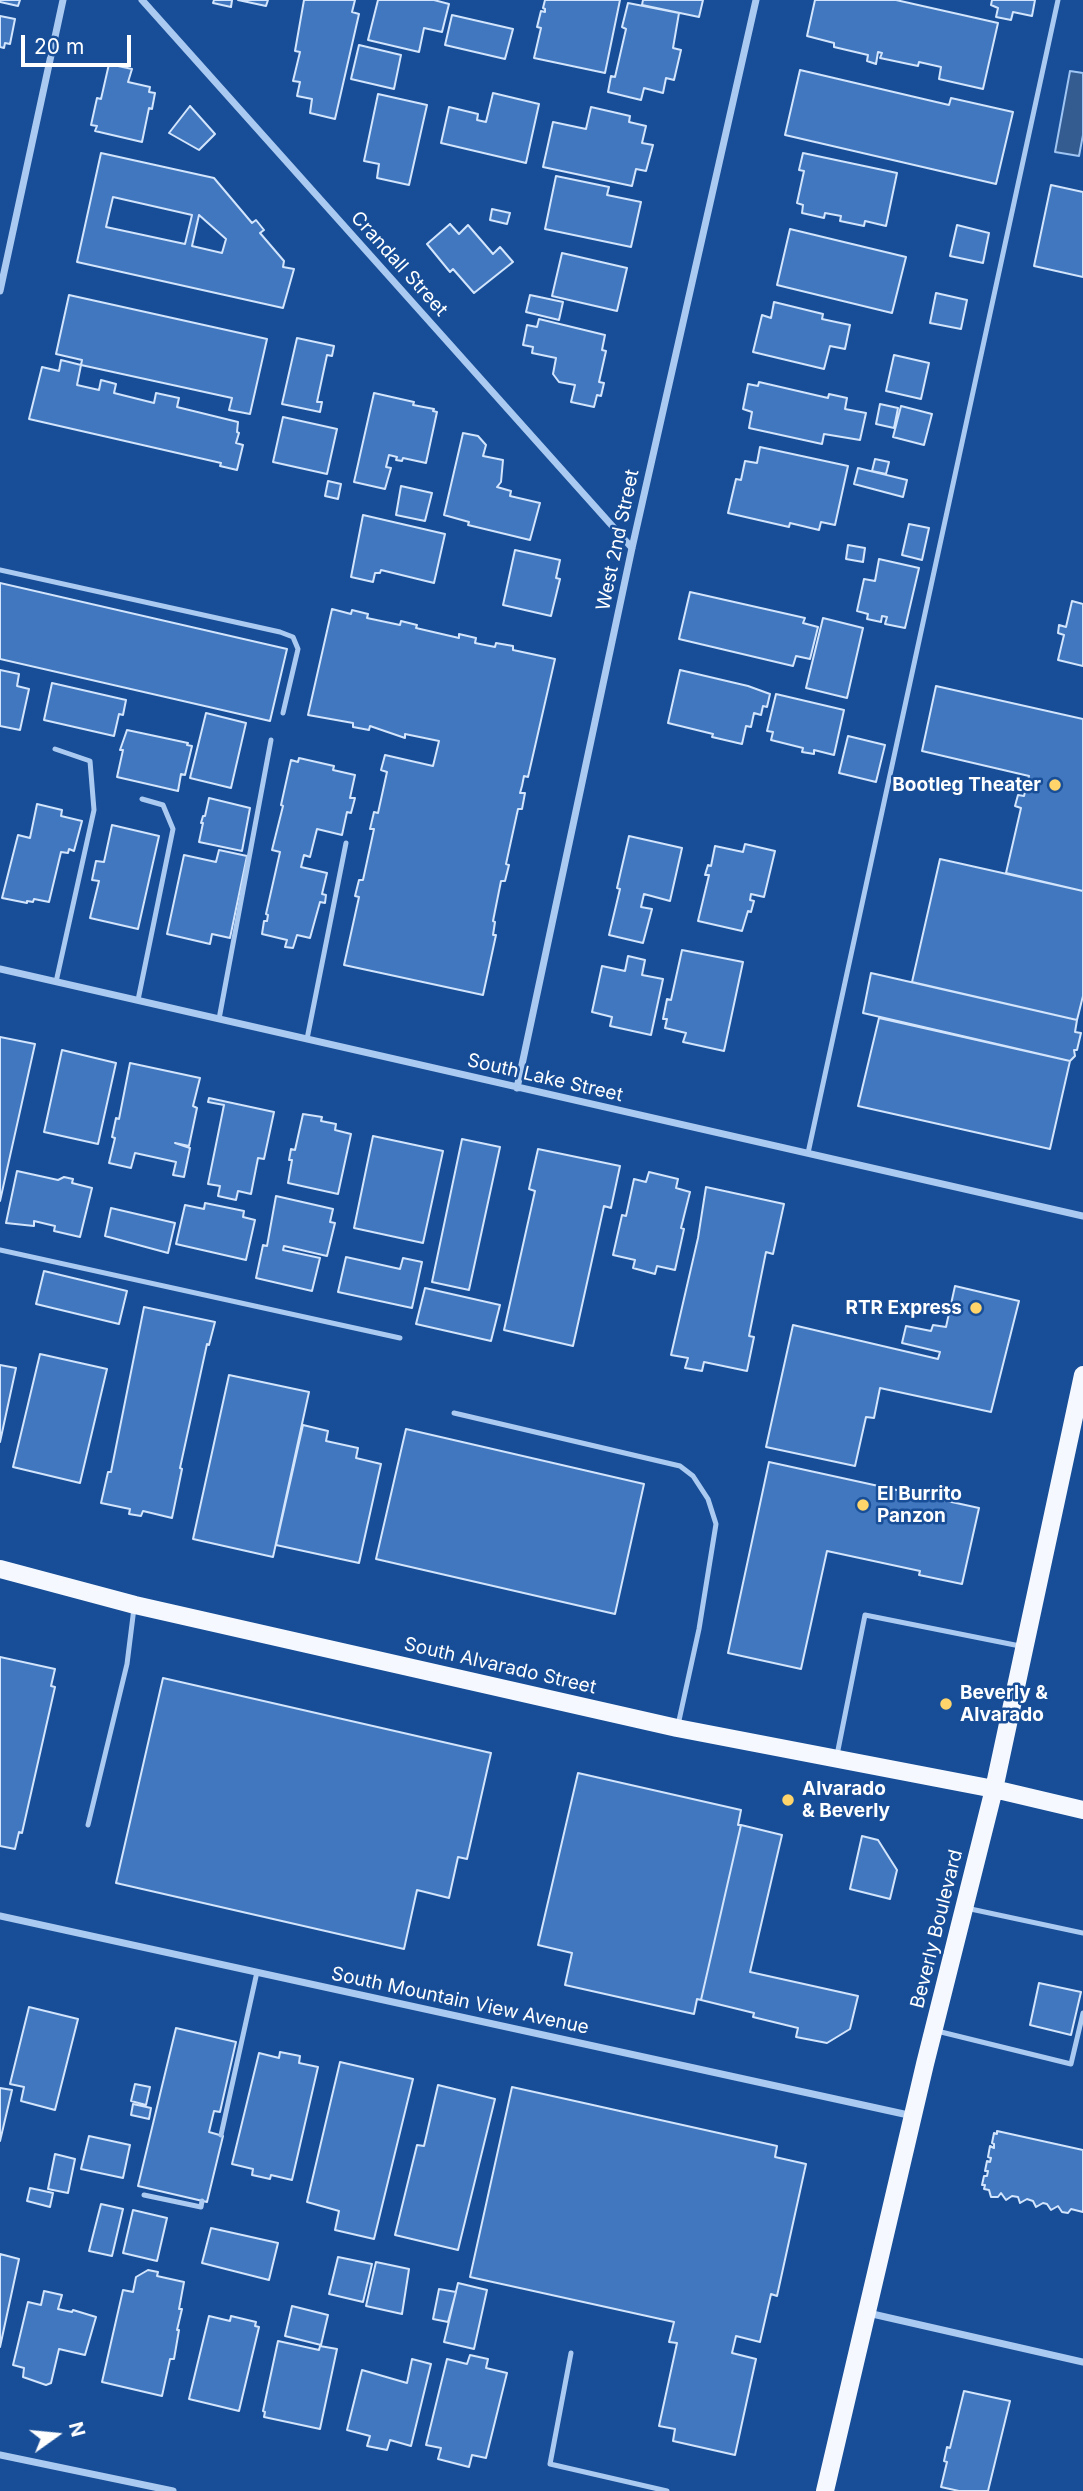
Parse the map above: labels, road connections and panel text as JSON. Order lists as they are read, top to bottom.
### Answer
{
  "streets": {
    "main road": ["South Alvarado Street", "Beverly Boulevard"],
    "street": [
      "Crandall Street",
      "West 2nd Street",
      "South Lake Street",
      "South Mountain View Avenue"
    ]
  },
  "crossings": [
    ["Crandall Street", "West 2nd Street"],
    ["West 2nd Street", "South Lake Street"],
    ["South Alvarado Street", "Beverly Boulevard"],
    ["Beverly Boulevard", "South Mountain View Avenue"]
  ],
  "places": [
    "Bootleg Theater",
    "RTR Express",
    "El Burrito Panzon",
    "Beverly & Alvarado",
    "Alvarado & Beverly"
  ],
  "scale_bar": "20 m",
  "north": "right"
}
